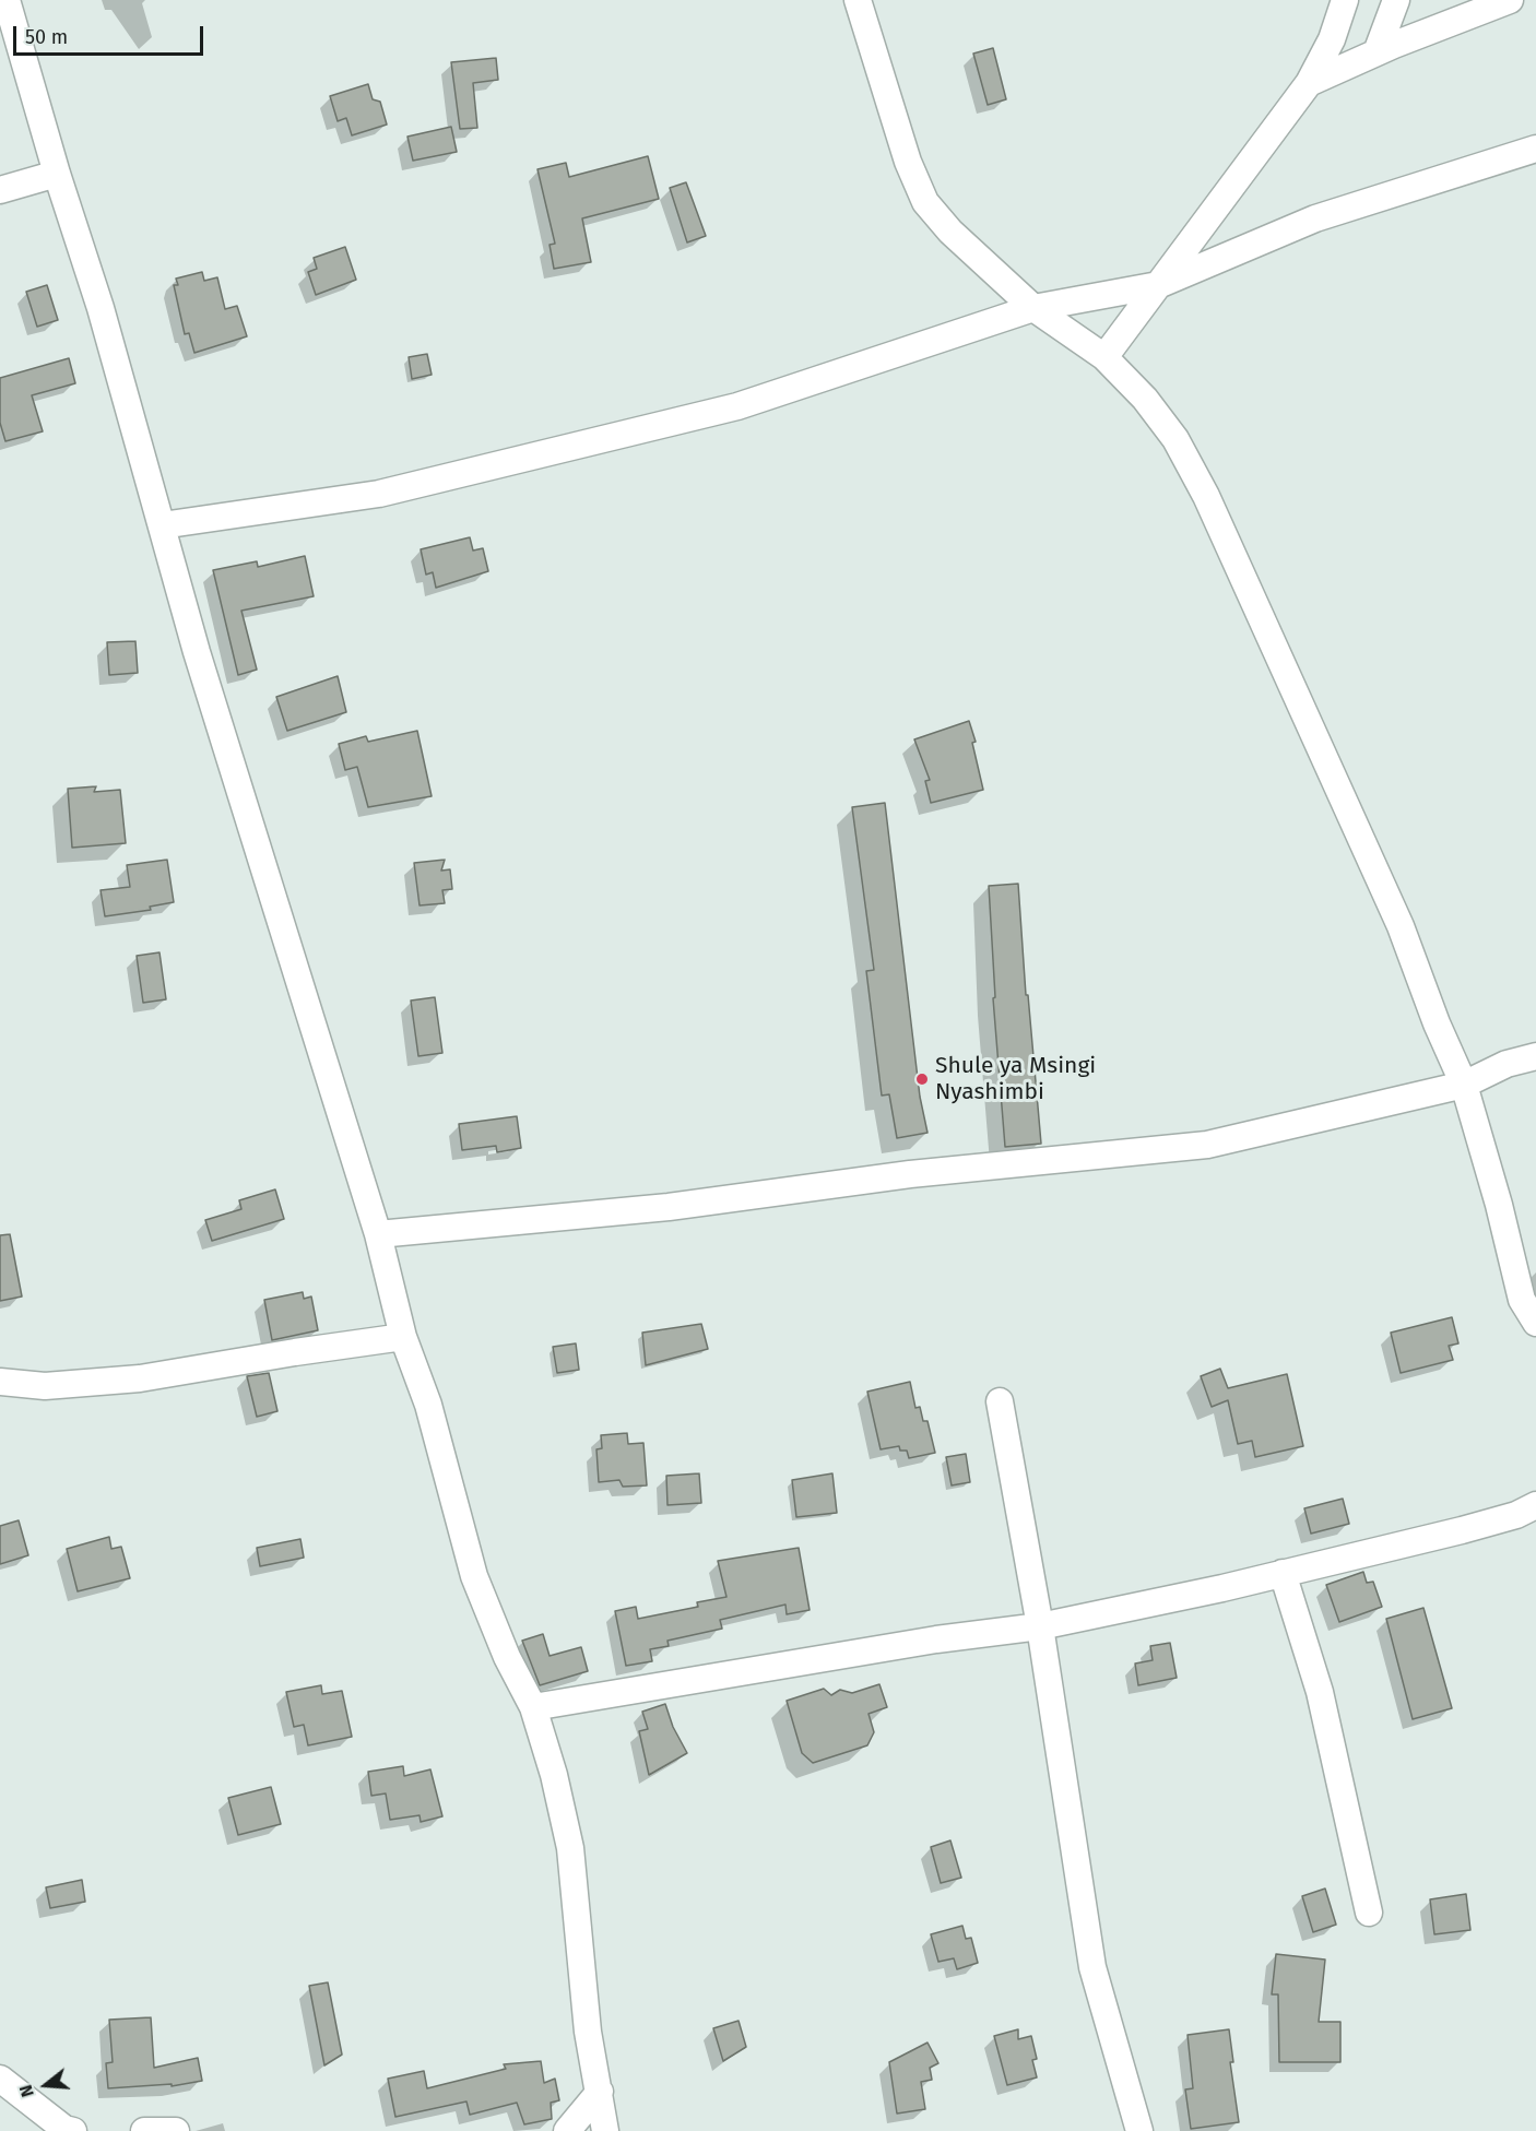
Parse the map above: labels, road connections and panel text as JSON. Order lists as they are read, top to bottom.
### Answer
{
  "places": ["Shule ya Msingi Nyashimbi"],
  "scale_bar": "50 m",
  "north": "left"
}
